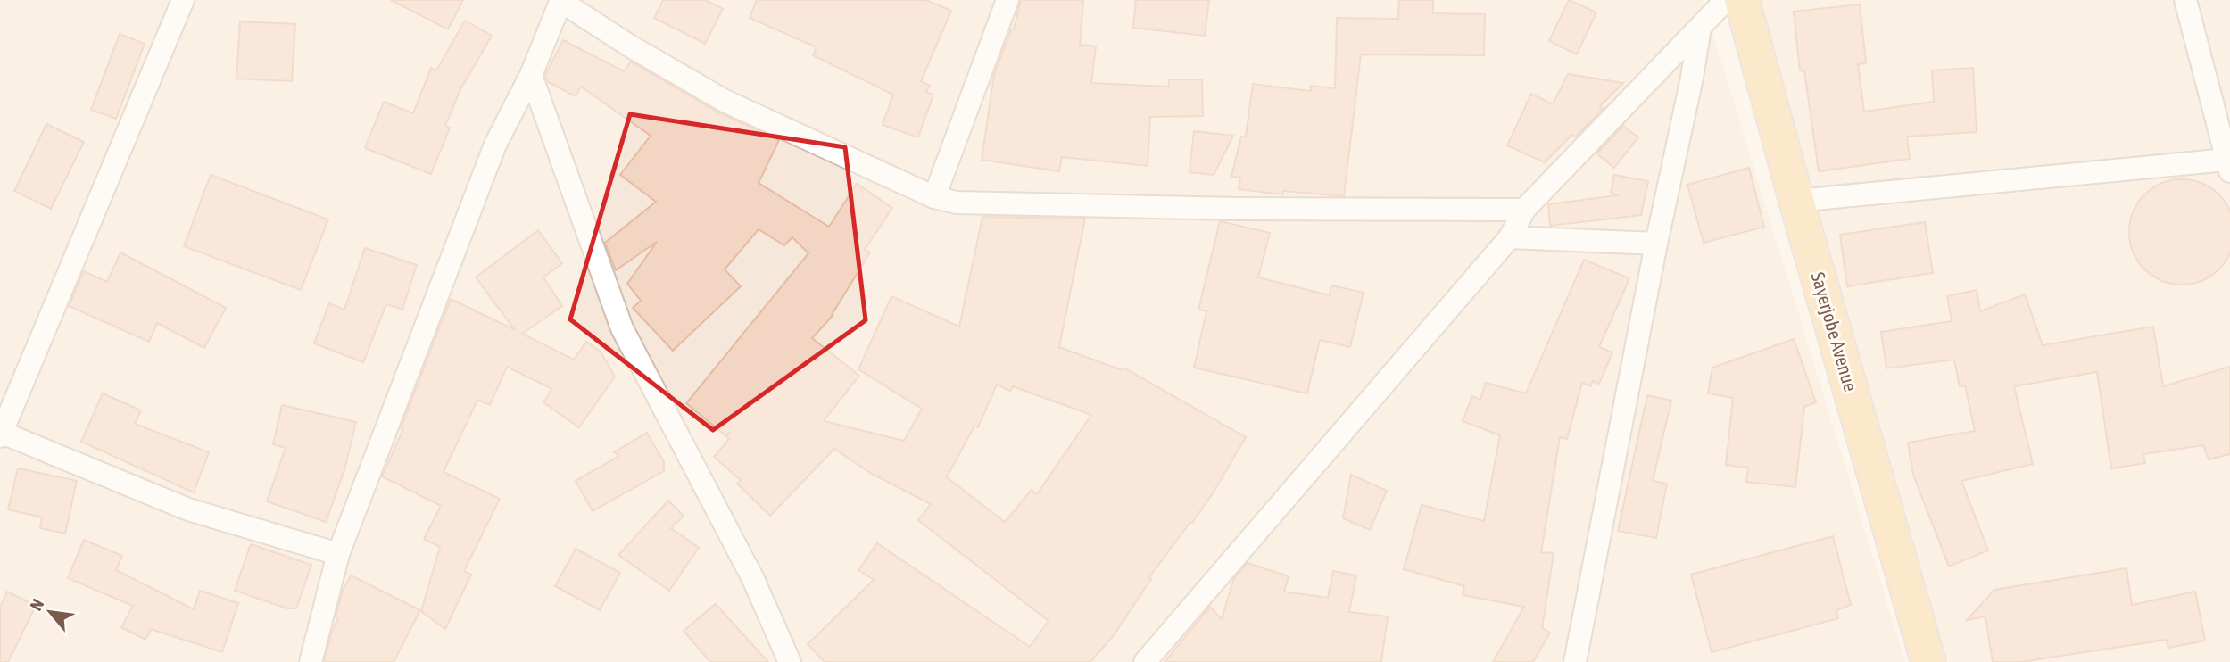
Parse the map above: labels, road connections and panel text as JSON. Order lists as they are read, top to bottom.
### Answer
{
  "streets": {
    "main road": ["Sayerjobe Avenue"]
  },
  "north": "top left"
}
